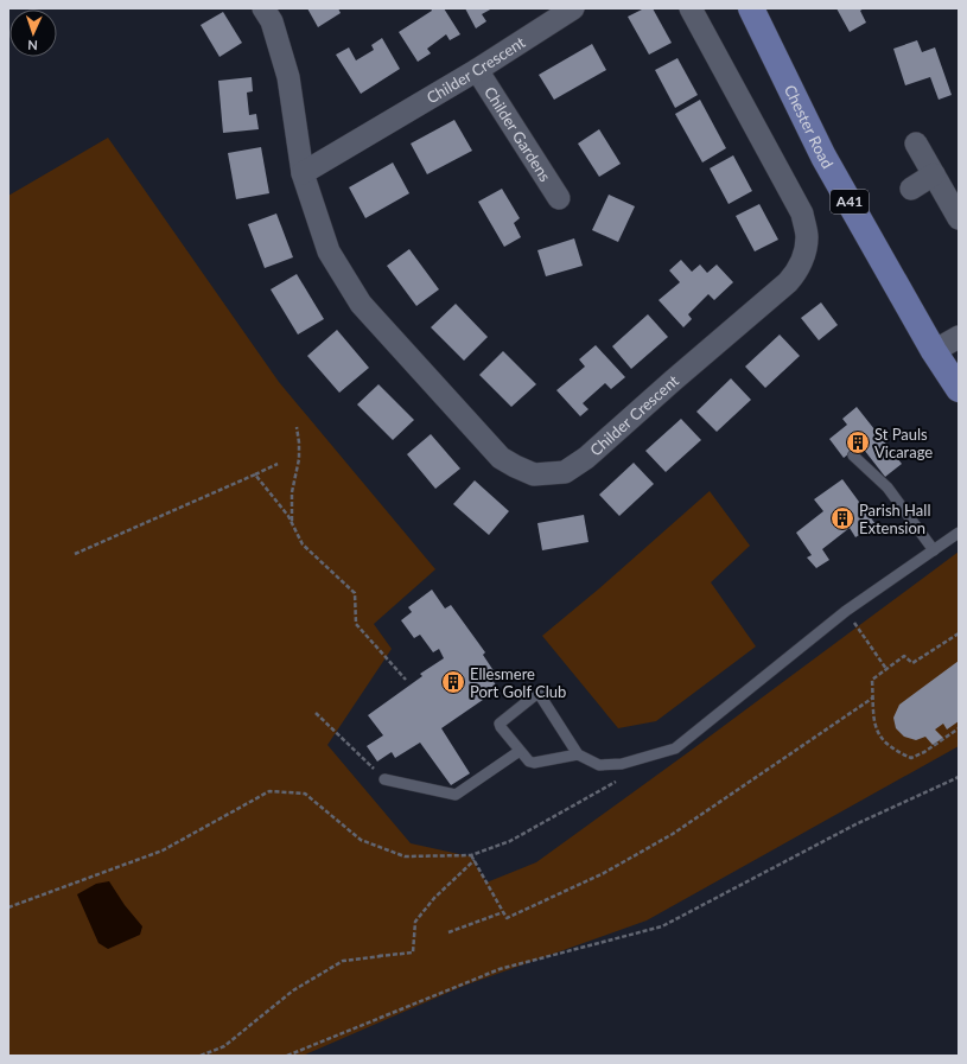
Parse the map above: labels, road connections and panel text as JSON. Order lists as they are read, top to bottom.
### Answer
{
  "streets": {
    "main road": ["Chester Road", "A41"],
    "street": ["Childer Crescent", "Childer Gardens"]
  },
  "crossings": [
    ["Childer Crescent", "Childer Gardens"]
  ],
  "places": {
    "building": ["St Pauls Vicarage", "Parish Hall Extension", "Ellesmere Port Golf Club"]
  },
  "north": "bottom"
}
